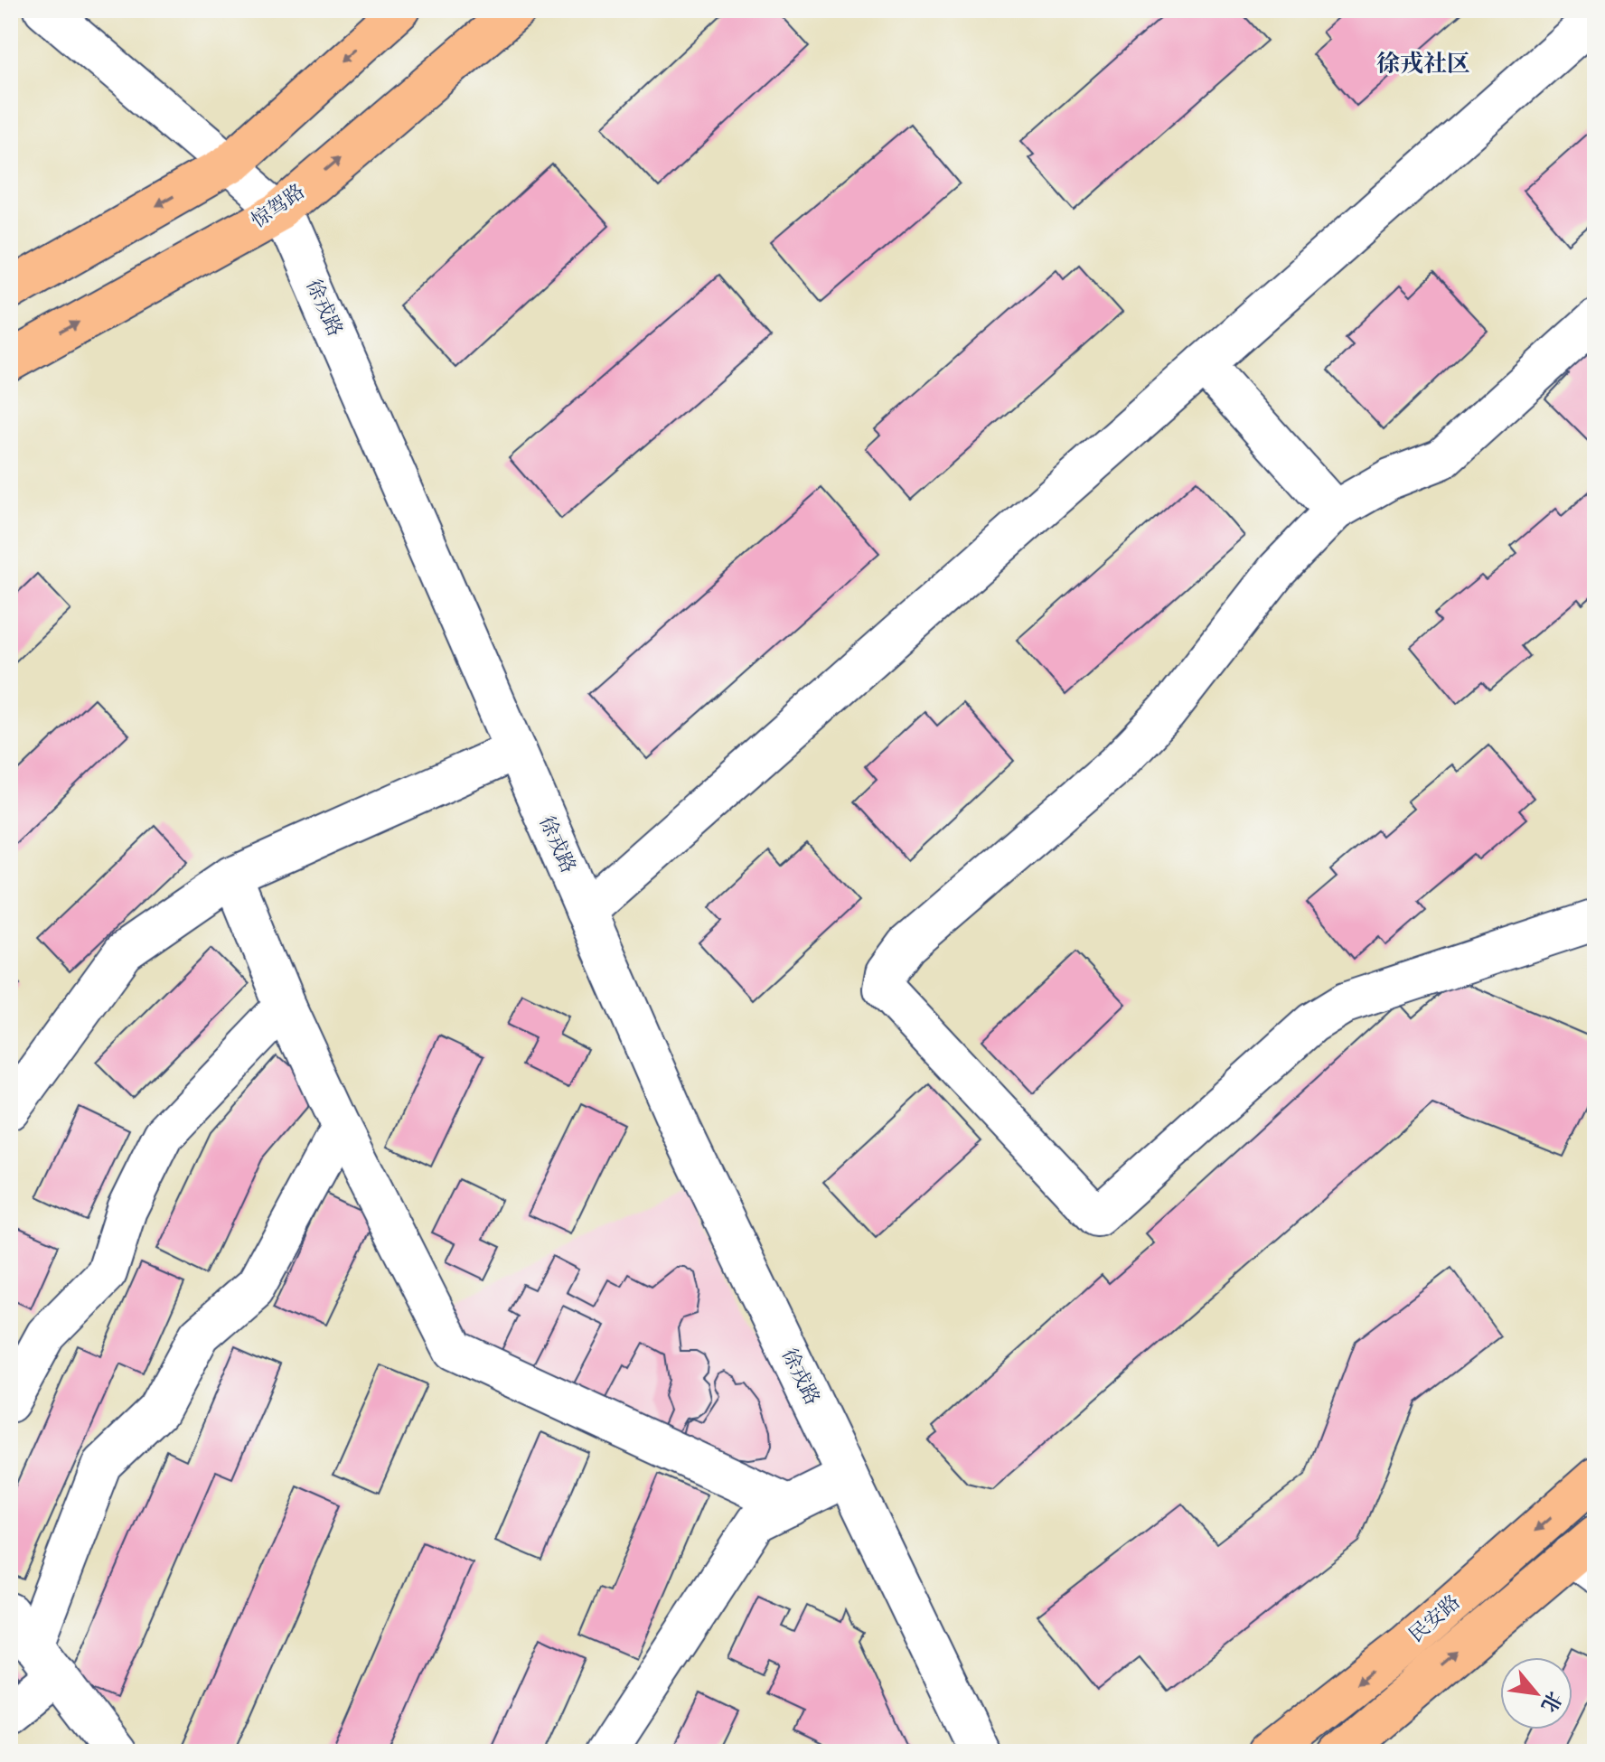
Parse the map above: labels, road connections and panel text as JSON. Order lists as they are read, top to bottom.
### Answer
{
  "streets": {
    "main road": ["惊驾路", "民安路"],
    "street": ["徐戎路"]
  },
  "crossings": [
    ["惊驾路", "徐戎路"]
  ],
  "districts": ["徐戎社区"],
  "north": "bottom right"
}
